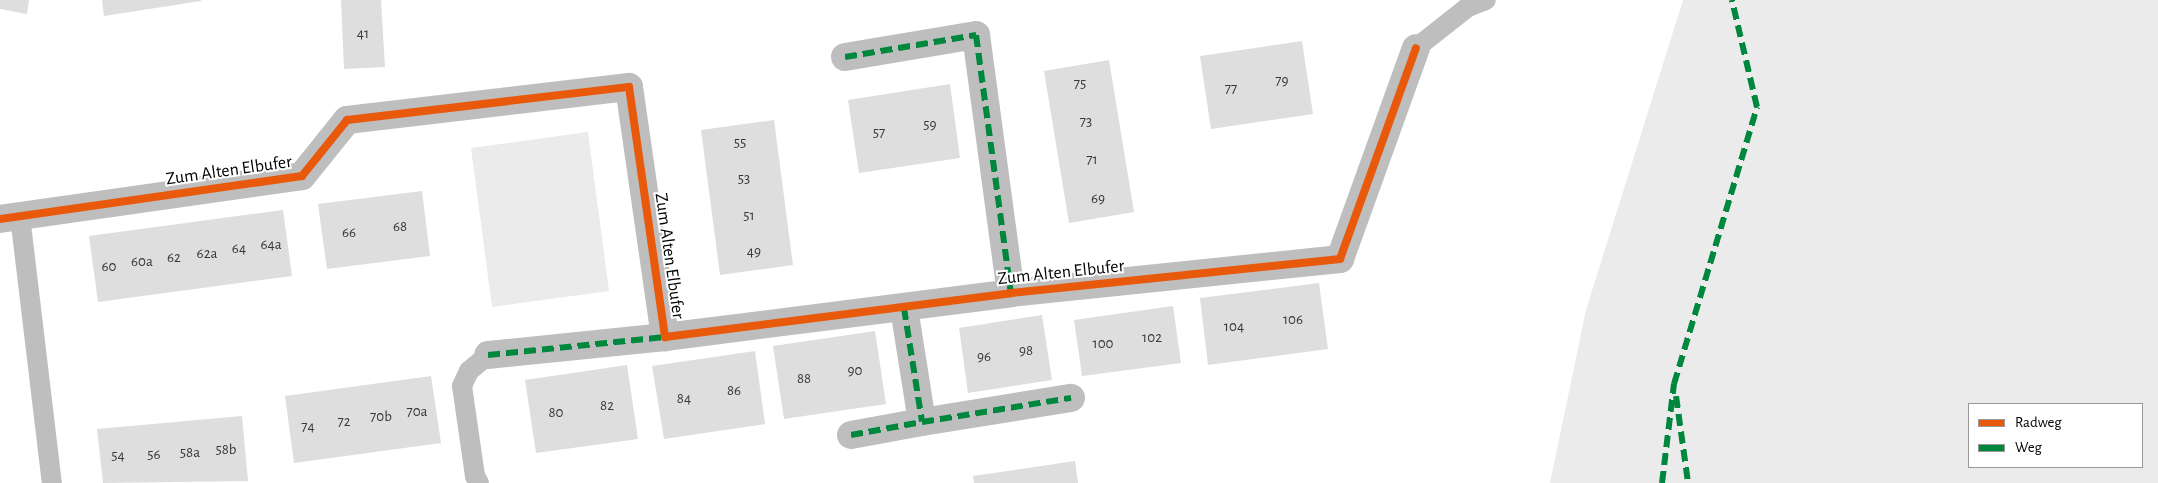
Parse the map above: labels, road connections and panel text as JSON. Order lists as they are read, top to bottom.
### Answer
{
  "streets": {
    "street": ["Zum Alten Elbufer"]
  },
  "house_numbers": [
    "41",
    "79",
    "75",
    "77",
    "73",
    "59",
    "57",
    "55",
    "71",
    "53",
    "69",
    "51",
    "68",
    "66",
    "64a",
    "64",
    "49",
    "62a",
    "62",
    "60a",
    "60",
    "106",
    "104",
    "102",
    "100",
    "98",
    "96",
    "90",
    "88",
    "86",
    "84",
    "82",
    "70a",
    "80",
    "70b",
    "72",
    "74",
    "58b",
    "58a",
    "56",
    "54"
  ],
  "legend": ["Radweg", "Weg"]
}
